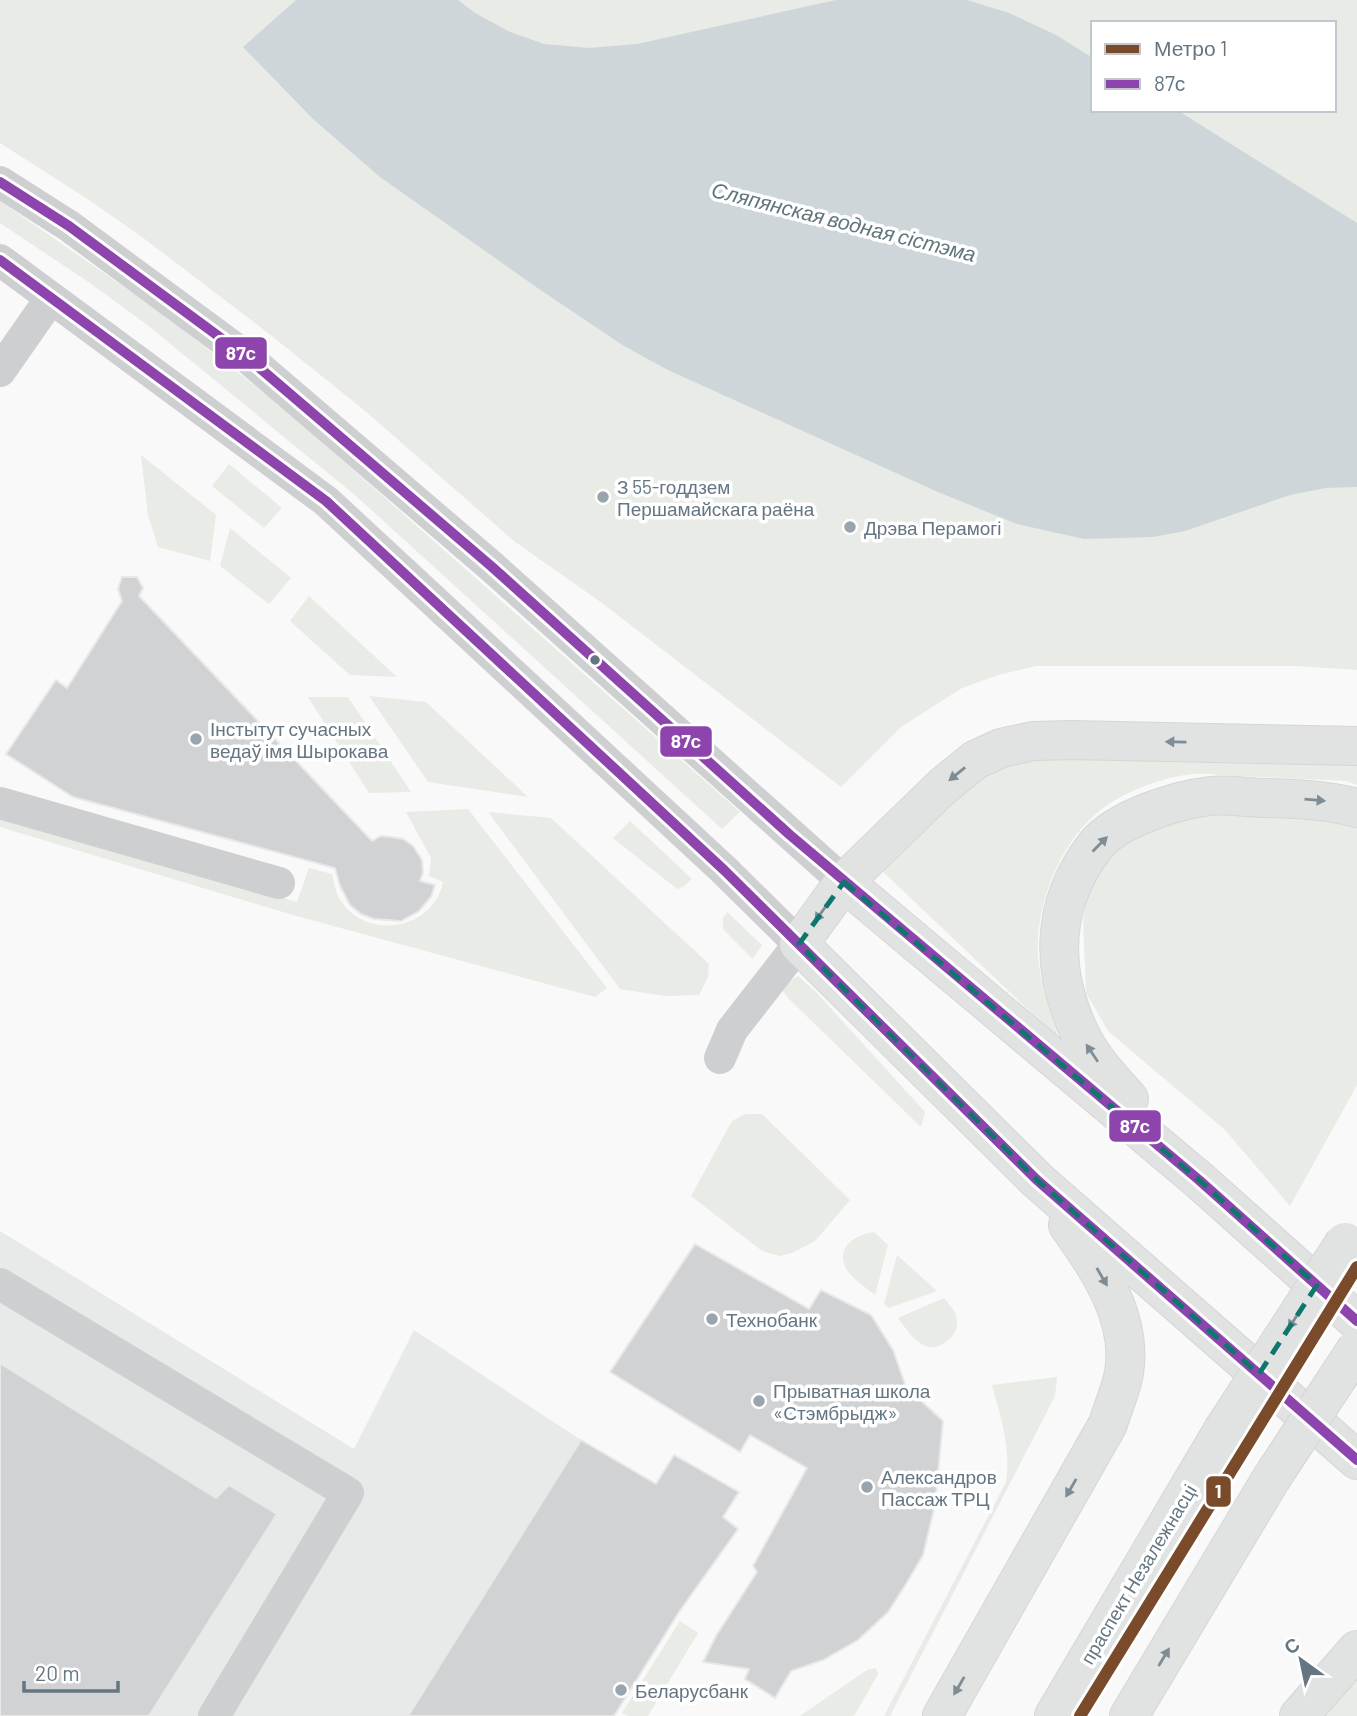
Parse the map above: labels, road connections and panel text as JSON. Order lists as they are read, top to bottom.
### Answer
{
  "streets": {
    "main road": ["праспект Незалежнасці"]
  },
  "water": ["Сляпянская водная сістэма"],
  "places": [
    "З 55-годдзем Першамайскага раёна",
    "Дрэва Перамогі",
    "Інстытут сучасных ведаў імя Шырокава",
    "Технобанк",
    "Прыватная школа «Стэмбрыдж»",
    "Александров Пассаж ТРЦ",
    "Беларусбанк"
  ],
  "lines": ["transit line 87с", "metro line 1"],
  "legend": ["Метро 1", "87с"],
  "scale_bar": "20 m",
  "north": "top left"
}
